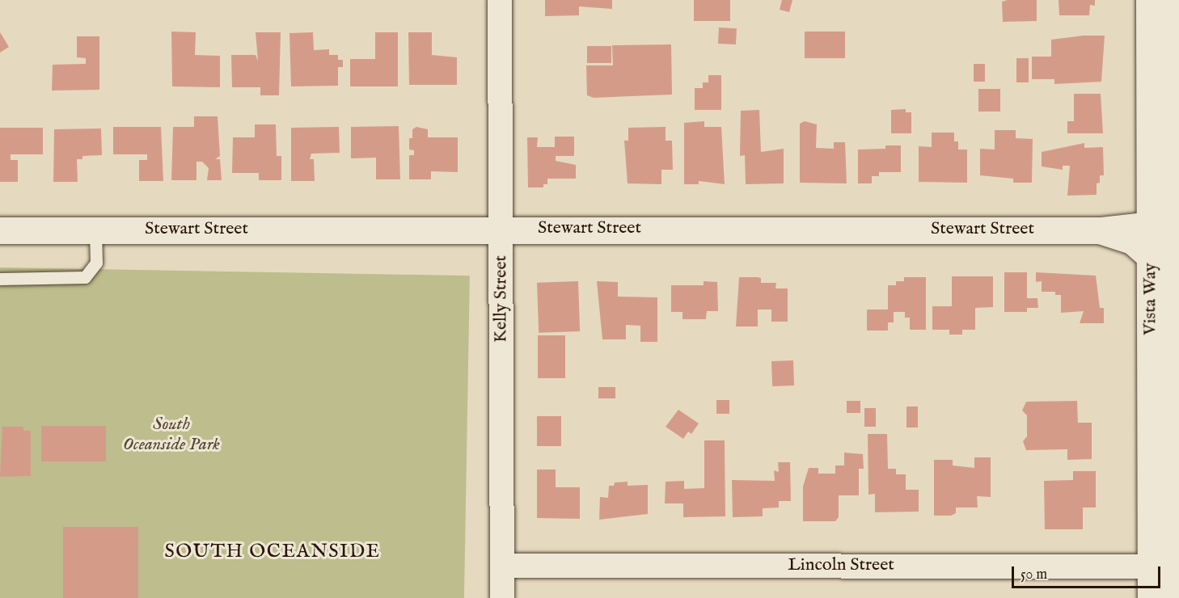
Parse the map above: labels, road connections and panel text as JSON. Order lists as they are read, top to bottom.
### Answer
{
  "streets": {
    "main road": ["Stewart Street", "Vista Way"],
    "street": ["Kelly Street", "Lincoln Street"]
  },
  "crossings": [
    ["Stewart Street", "Kelly Street"],
    ["Stewart Street", "Vista Way"],
    ["Kelly Street", "Lincoln Street"],
    ["Vista Way", "Lincoln Street"]
  ],
  "districts": ["SOUTH OCEANSIDE"],
  "parks": ["South Oceanside Park"],
  "scale_bar": "50 m"
}
